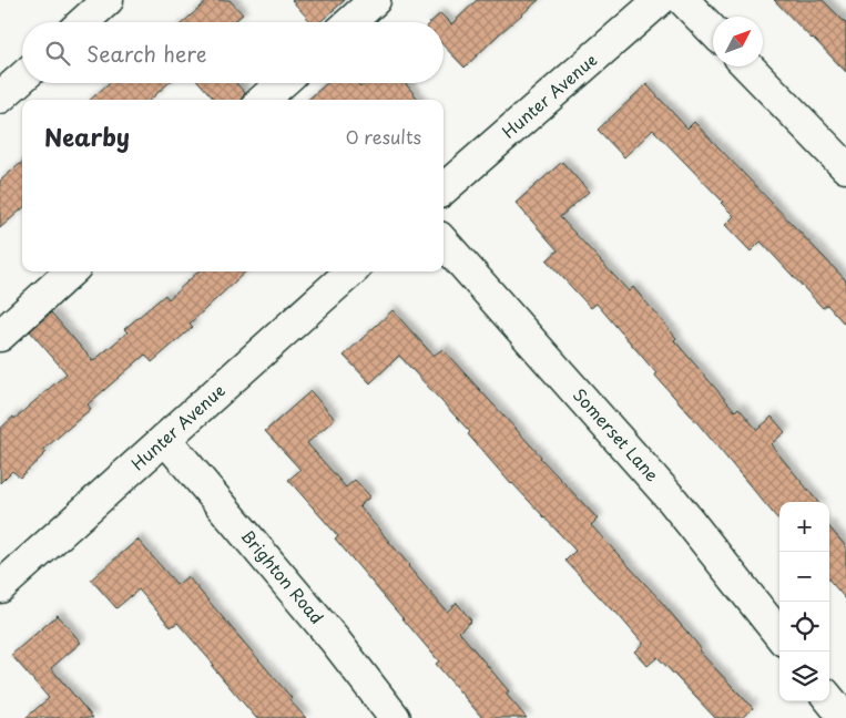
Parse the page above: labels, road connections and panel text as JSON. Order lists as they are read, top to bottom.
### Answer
{
  "streets": {
    "street": ["Hunter Avenue", "Somerset Lane", "Brighton Road"]
  },
  "crossings": [
    ["Hunter Avenue", "Brighton Road"]
  ],
  "north": "top right",
  "page": {
    "search": "Search here",
    "heading": ["Nearby", "0 results"],
    "map_buttons": ["+", "−"]
  }
}
